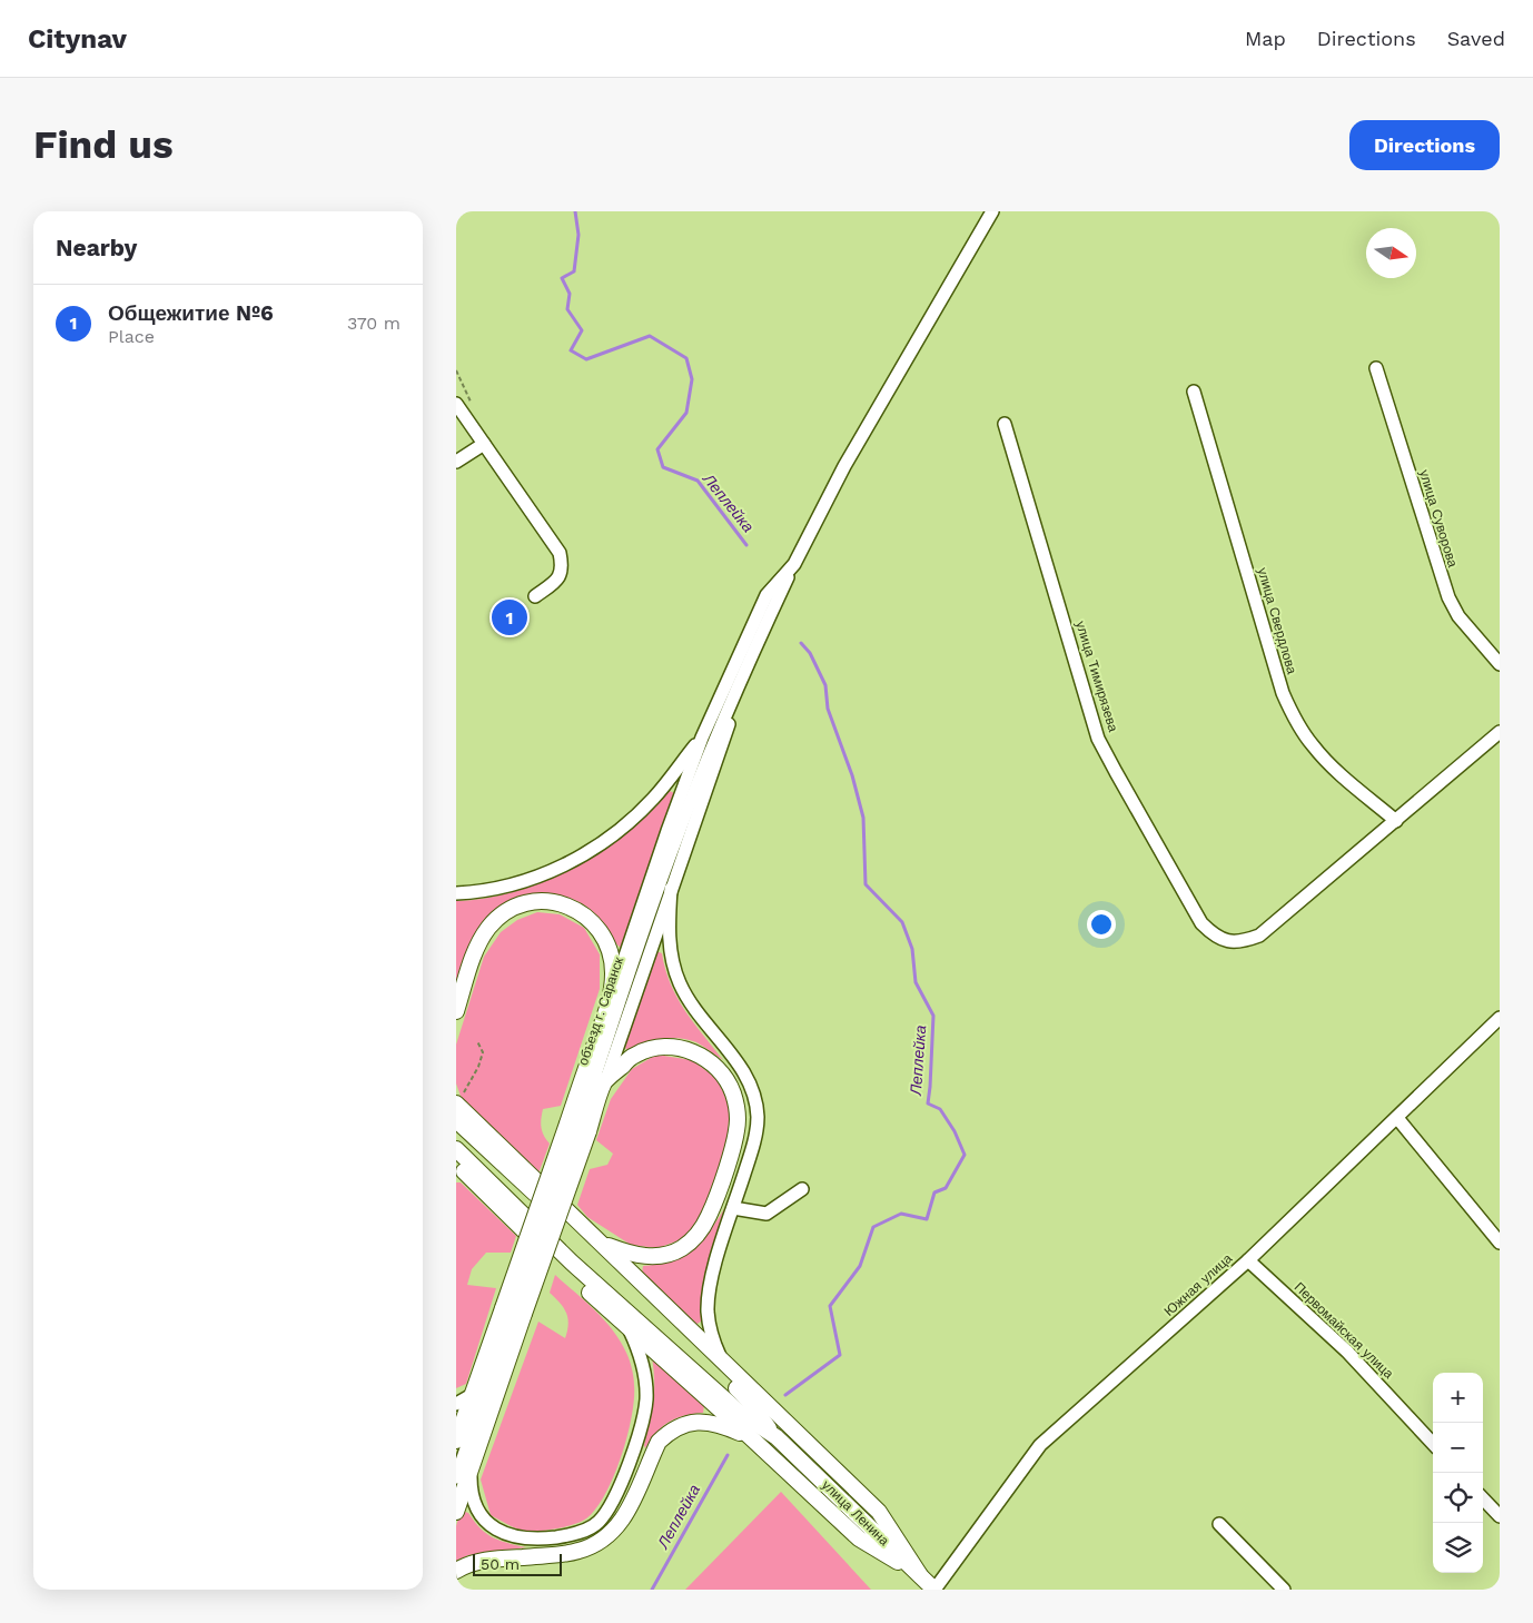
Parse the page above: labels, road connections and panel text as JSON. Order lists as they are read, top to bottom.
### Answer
{
  "streets": {
    "main road": ["улица Ленина"],
    "street": [
      "улица Суворова",
      "улица Свердлова",
      "улица Тимирязева",
      "объезд г. Саранск",
      "Южная улица",
      "Первомайская улица"
    ]
  },
  "crossings": [
    ["улица Свердлова", "улица Тимирязева"],
    ["Южная улица", "Первомайская улица"],
    ["Южная улица", "улица Ленина"]
  ],
  "water": ["Леплейка"],
  "scale_bar": "50 m",
  "north": "right",
  "page": {
    "header": "Citynav",
    "nav": ["Map", "Directions", "Saved"],
    "buttons": "Directions",
    "title": "Find us",
    "heading": "Nearby",
    "list": [
      {
        "mark": "1",
        "name": "Общежитие №6",
        "note": "Place",
        "value": "370 m"
      }
    ],
    "pins": "1",
    "map_buttons": ["+", "−"],
    "scale": "50 m"
  }
}
